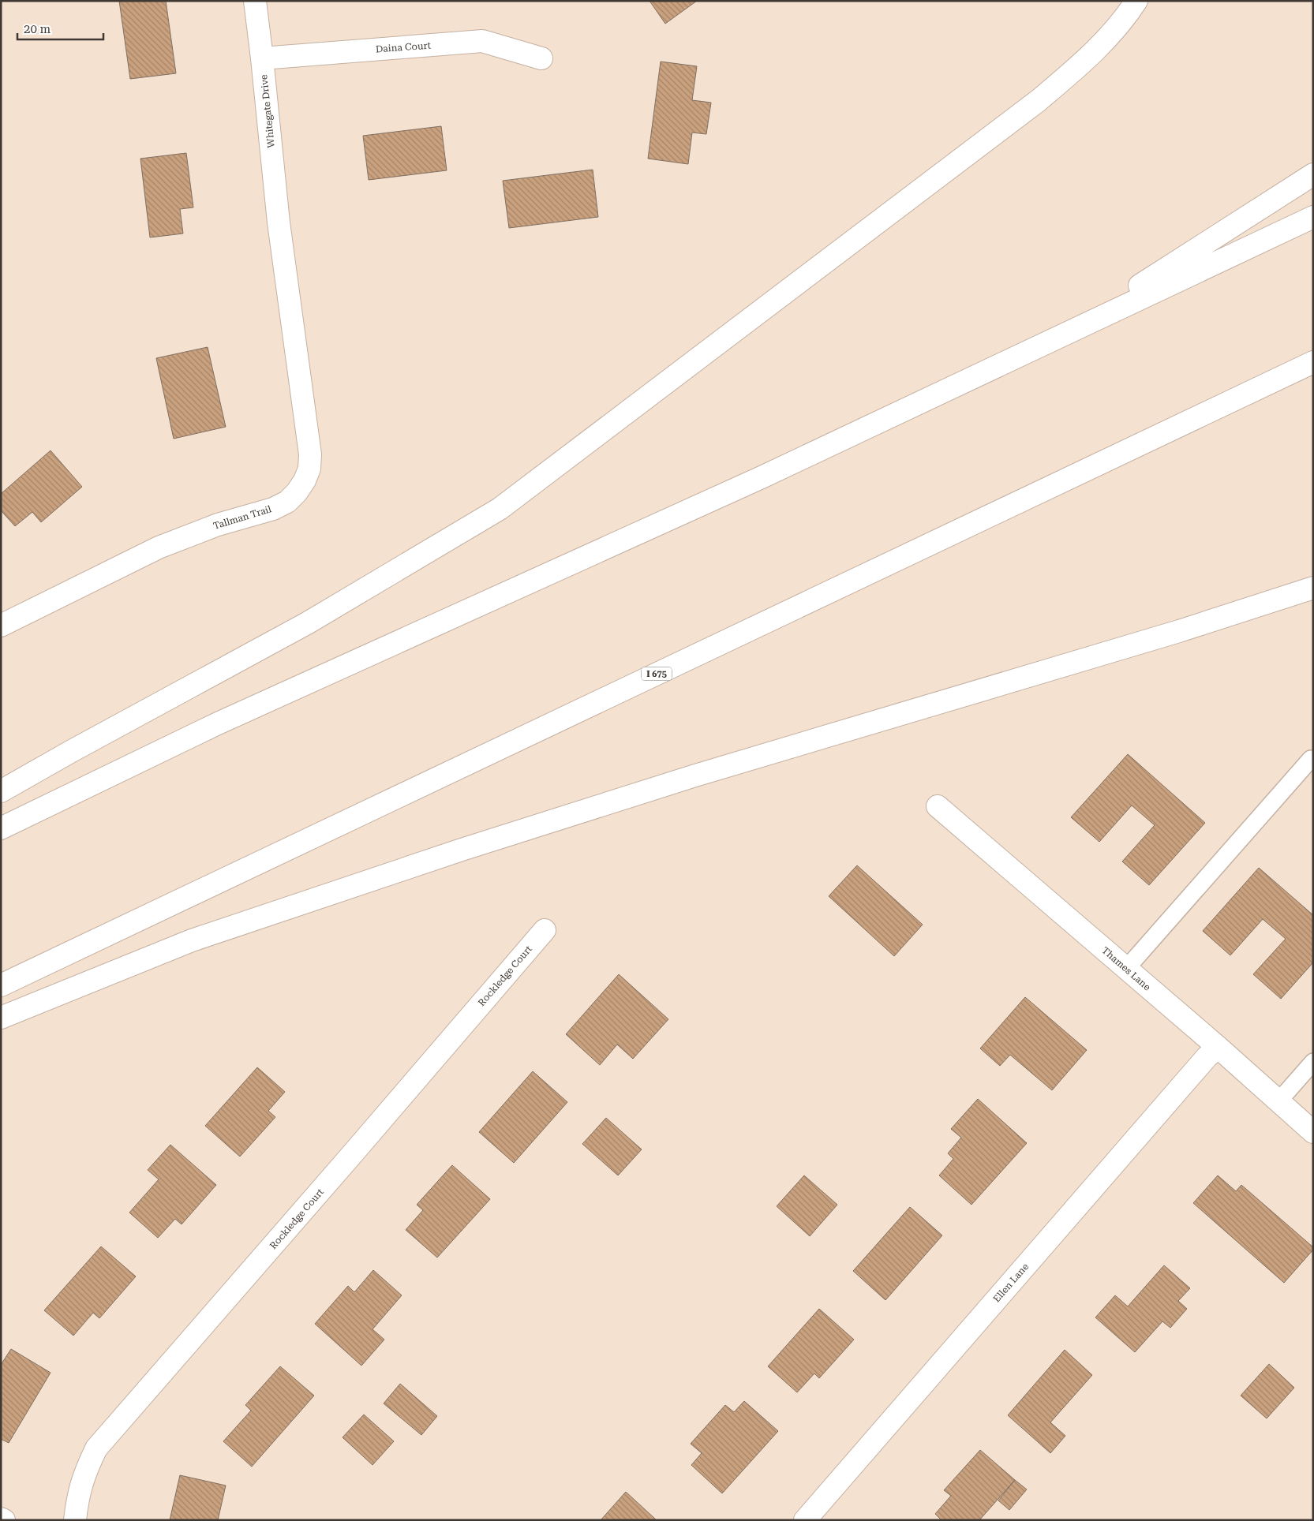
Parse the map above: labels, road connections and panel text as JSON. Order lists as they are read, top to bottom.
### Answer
{
  "streets": {
    "main road": [
      "Daina Court",
      "Whitegate Drive",
      "Tallman Trail",
      "I 675",
      "Thames Lane",
      "Rockledge Court",
      "Ellen Lane"
    ]
  },
  "crossings": [
    ["Daina Court", "Whitegate Drive"],
    ["Whitegate Drive", "Tallman Trail"],
    ["Thames Lane", "Ellen Lane"]
  ],
  "scale_bar": "20 m"
}
